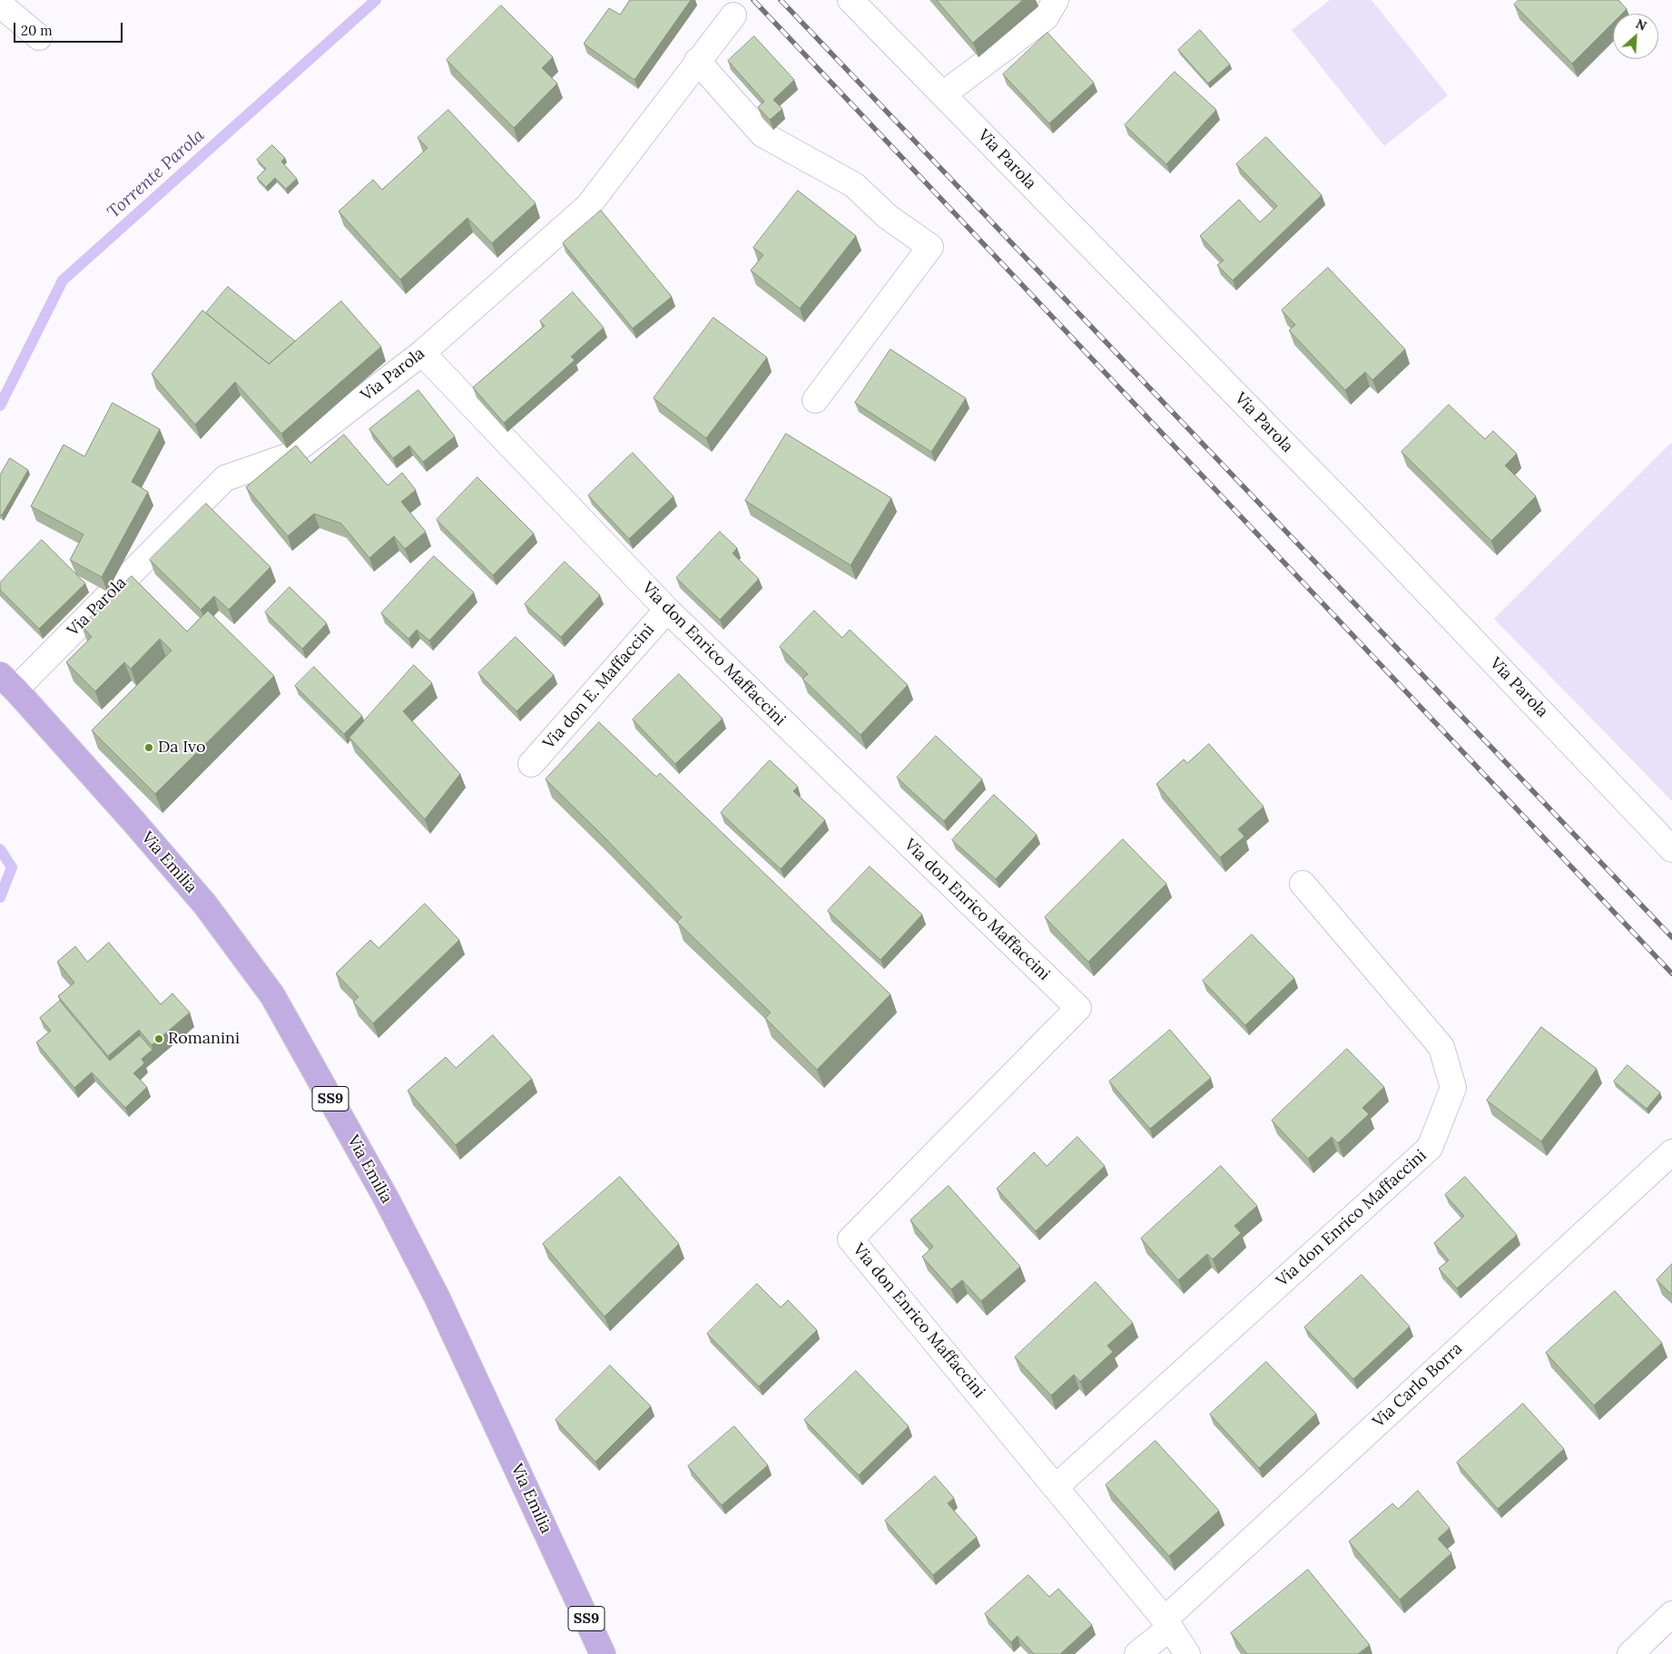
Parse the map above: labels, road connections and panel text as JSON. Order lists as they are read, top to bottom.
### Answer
{
  "streets": {
    "main road": ["Via Emilia", "SS9"],
    "street": [
      "Via Parola",
      "Via don Enrico Maffaccini",
      "Via don E. Maffaccini",
      "Via Carlo Borra"
    ]
  },
  "crossings": [
    ["Via Parola", "Via don Enrico Maffaccini"],
    ["Via Parola", "Via Emilia"],
    ["Via don Enrico Maffaccini", "Via don E. Maffaccini"],
    ["Via don Enrico Maffaccini", "Via Carlo Borra"]
  ],
  "water": ["Torrente Parola"],
  "places": ["Da Ivo", "Romanini"],
  "scale_bar": "20 m",
  "north": "top right"
}
